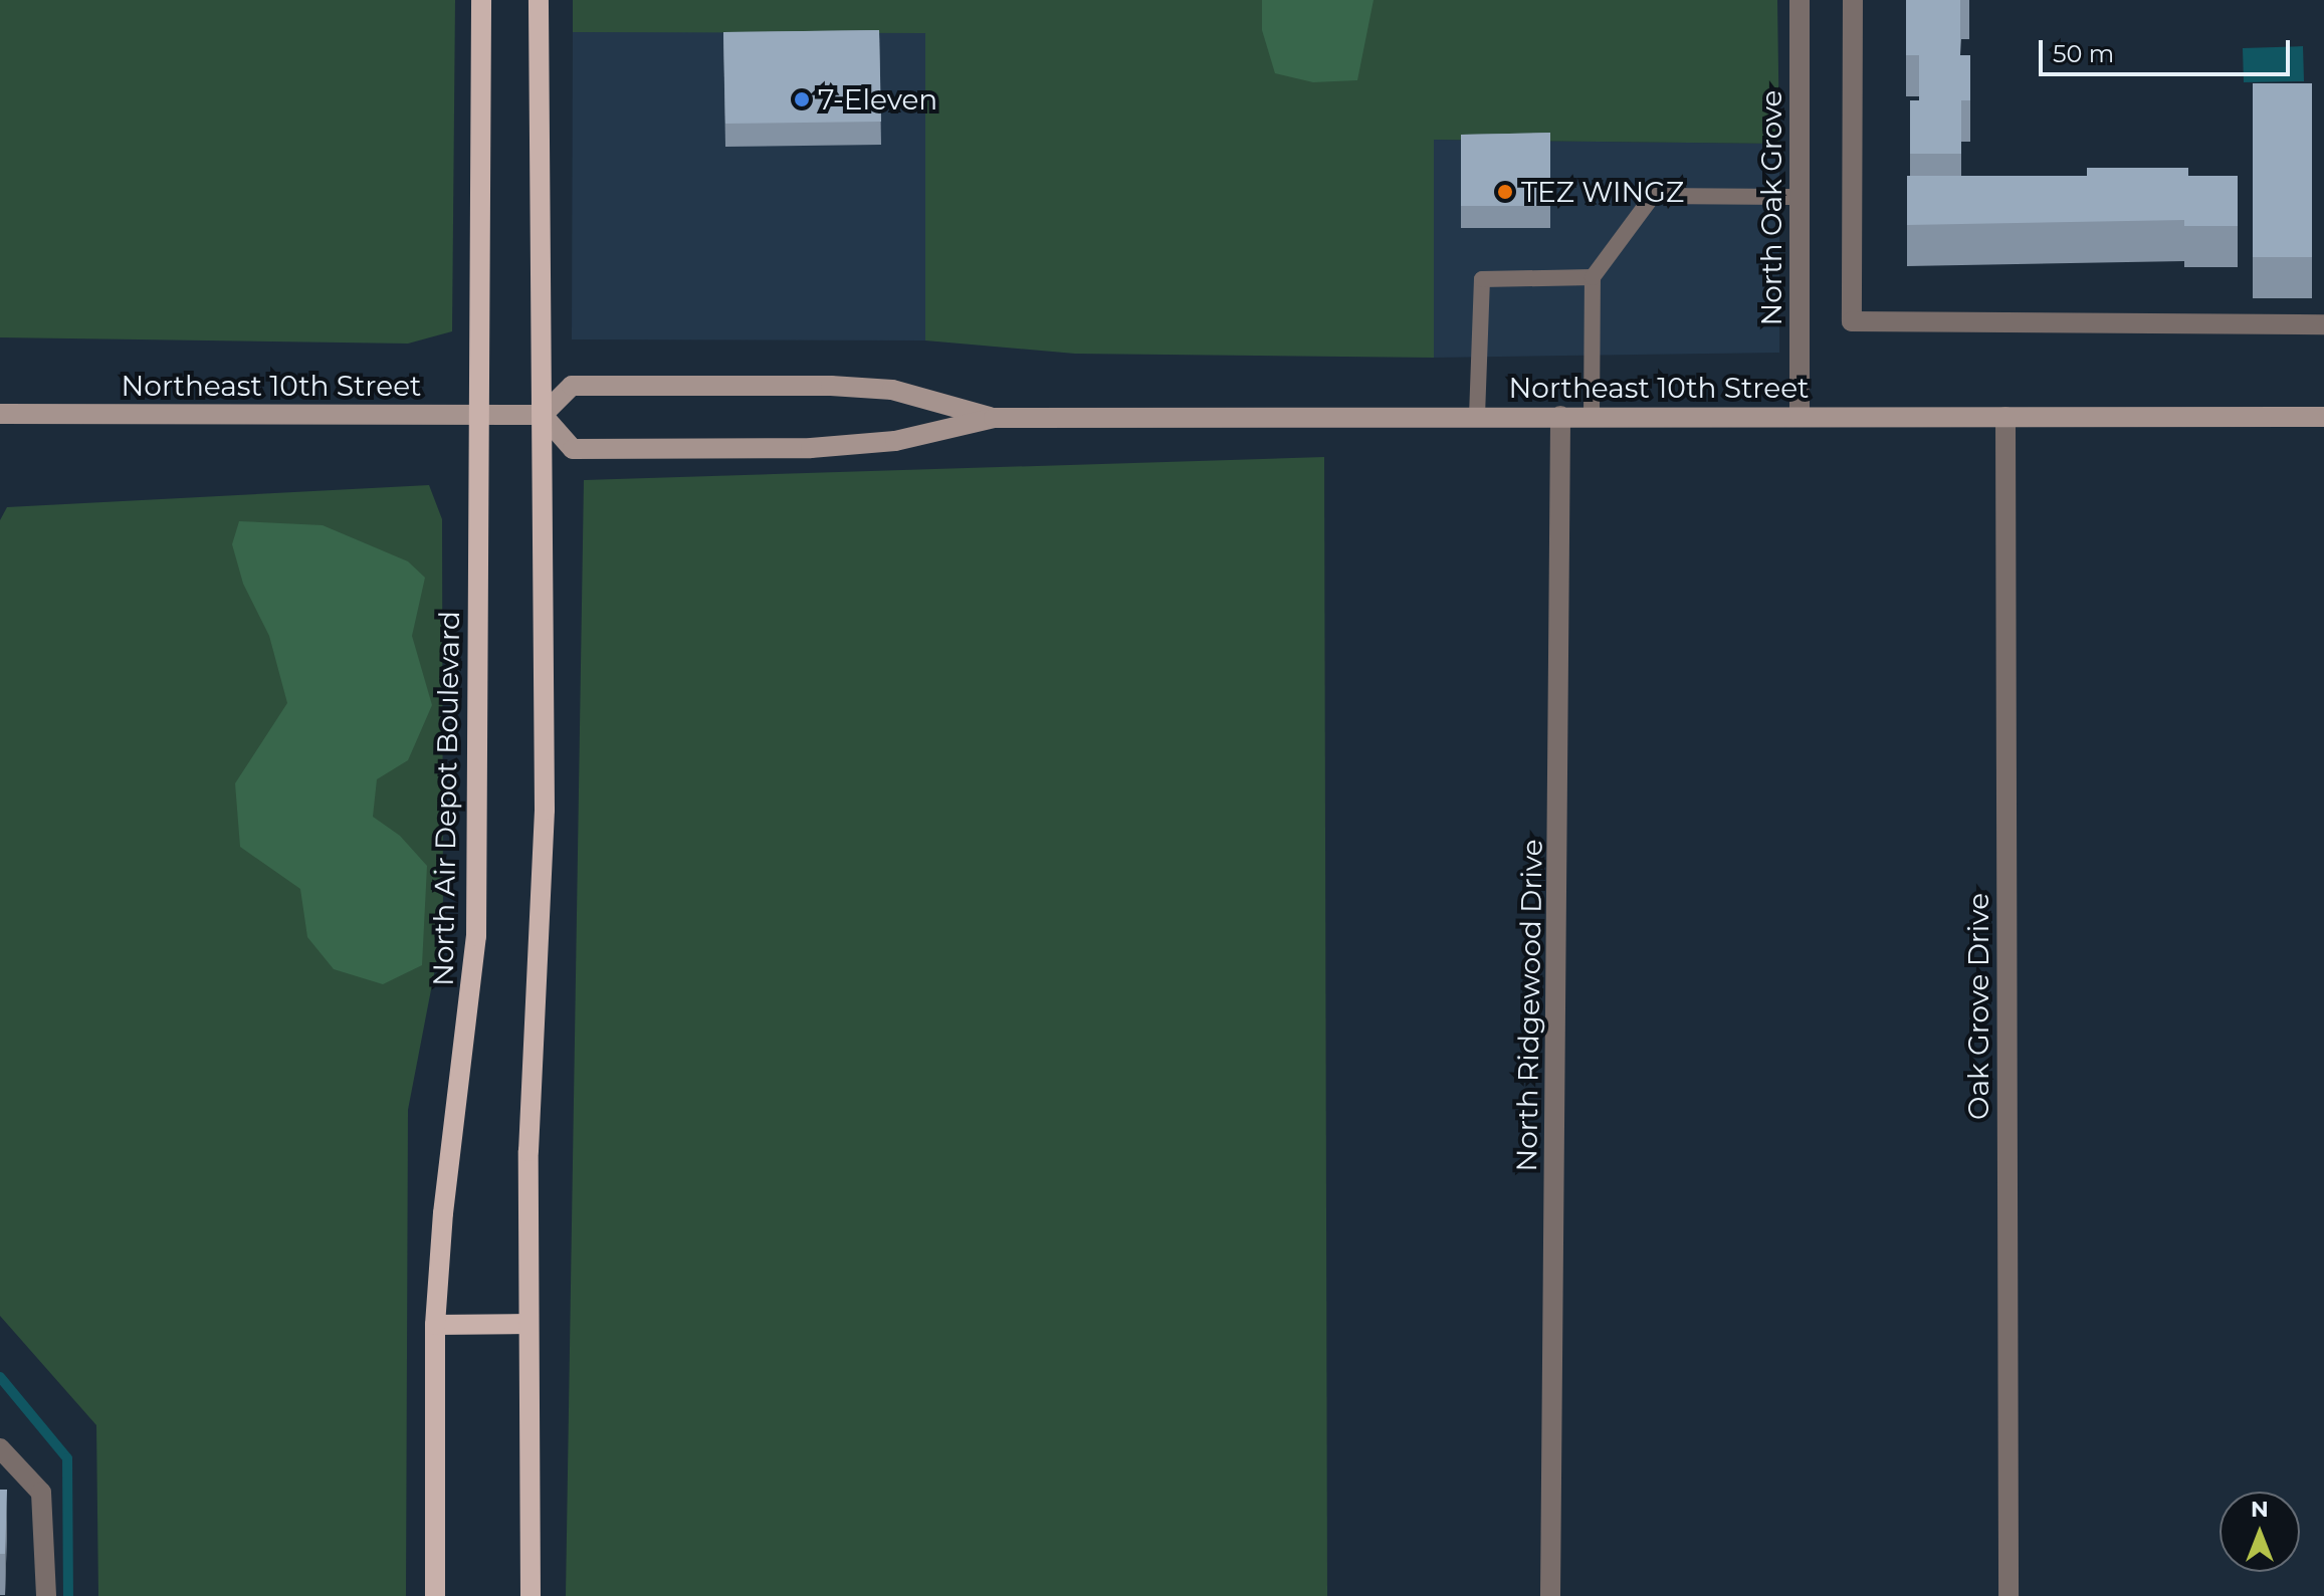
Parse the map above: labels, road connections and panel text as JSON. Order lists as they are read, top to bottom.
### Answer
{
  "streets": {
    "main road": ["Northeast 10th Street", "North Air Depot Boulevard"],
    "street": ["North Oak Grove", "North Ridgewood Drive", "Oak Grove Drive"]
  },
  "crossings": [
    ["North Oak Grove", "Northeast 10th Street"],
    ["Northeast 10th Street", "North Air Depot Boulevard"],
    ["Northeast 10th Street", "North Ridgewood Drive"],
    ["Northeast 10th Street", "Oak Grove Drive"]
  ],
  "places": ["7-Eleven", "TEZ WINGZ"],
  "scale_bar": "50 m",
  "north": "top"
}
